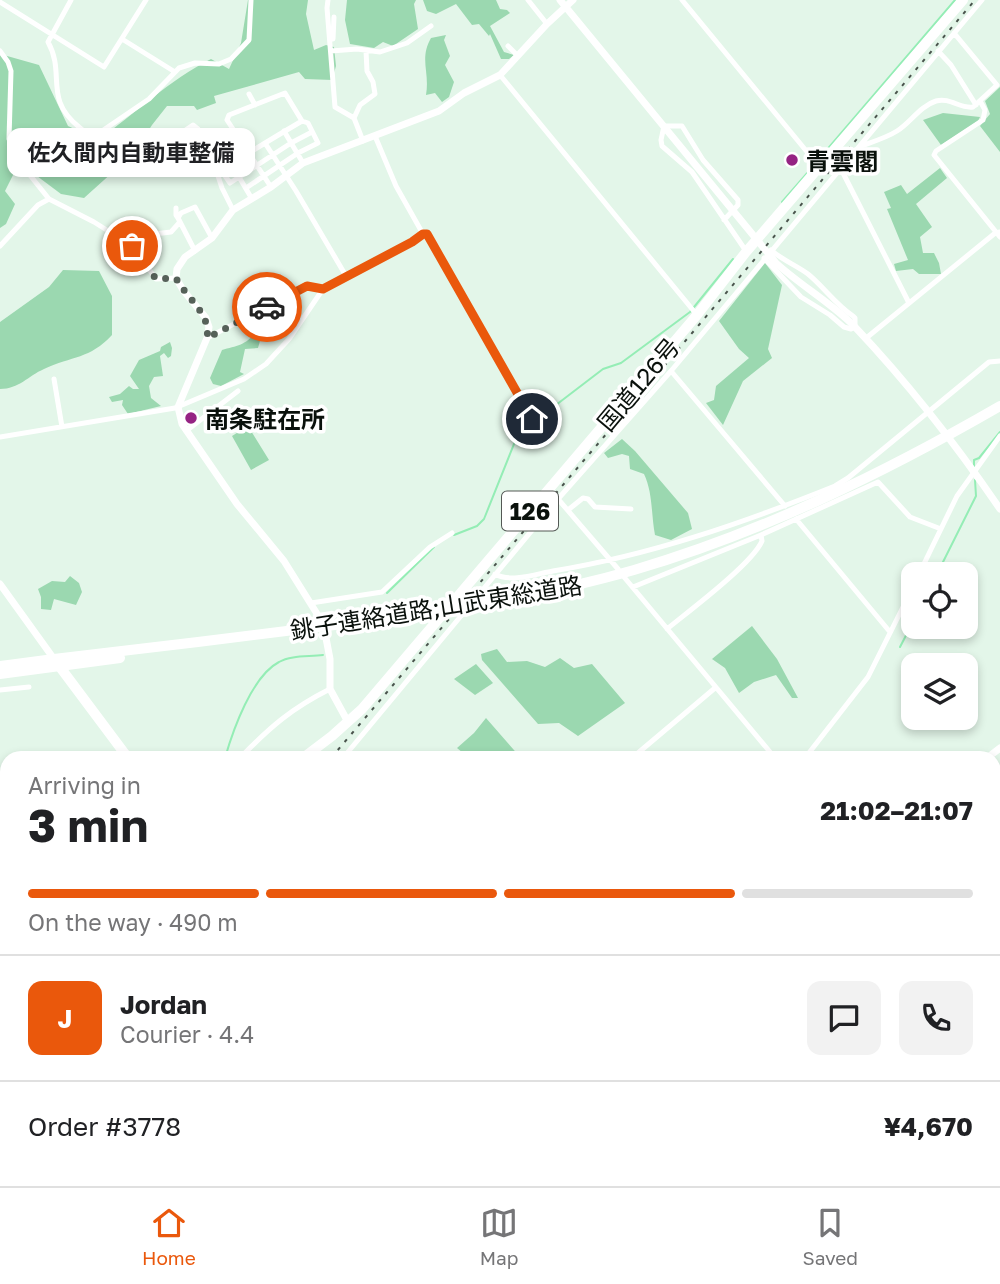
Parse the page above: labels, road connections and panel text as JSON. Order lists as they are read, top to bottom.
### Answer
{
  "streets": {
    "highway": ["国道126号", "126", "銚子連絡道路;山武東総道路"]
  },
  "places": ["青雲閣", "佐久間内自動車整備", "南条駐在所"],
  "page": {
    "bubble": "佐久間内自動車整備",
    "heading": ["3 min", "Arriving in", "21:02–21:07"],
    "panel": [
      "Jordan",
      "Courier · 4.4",
      "Order #3778",
      "¥4,670"
    ],
    "bar": "On the way · 490 m",
    "round": "J",
    "tabs": ["Home", "Map", "Saved"]
  }
}
